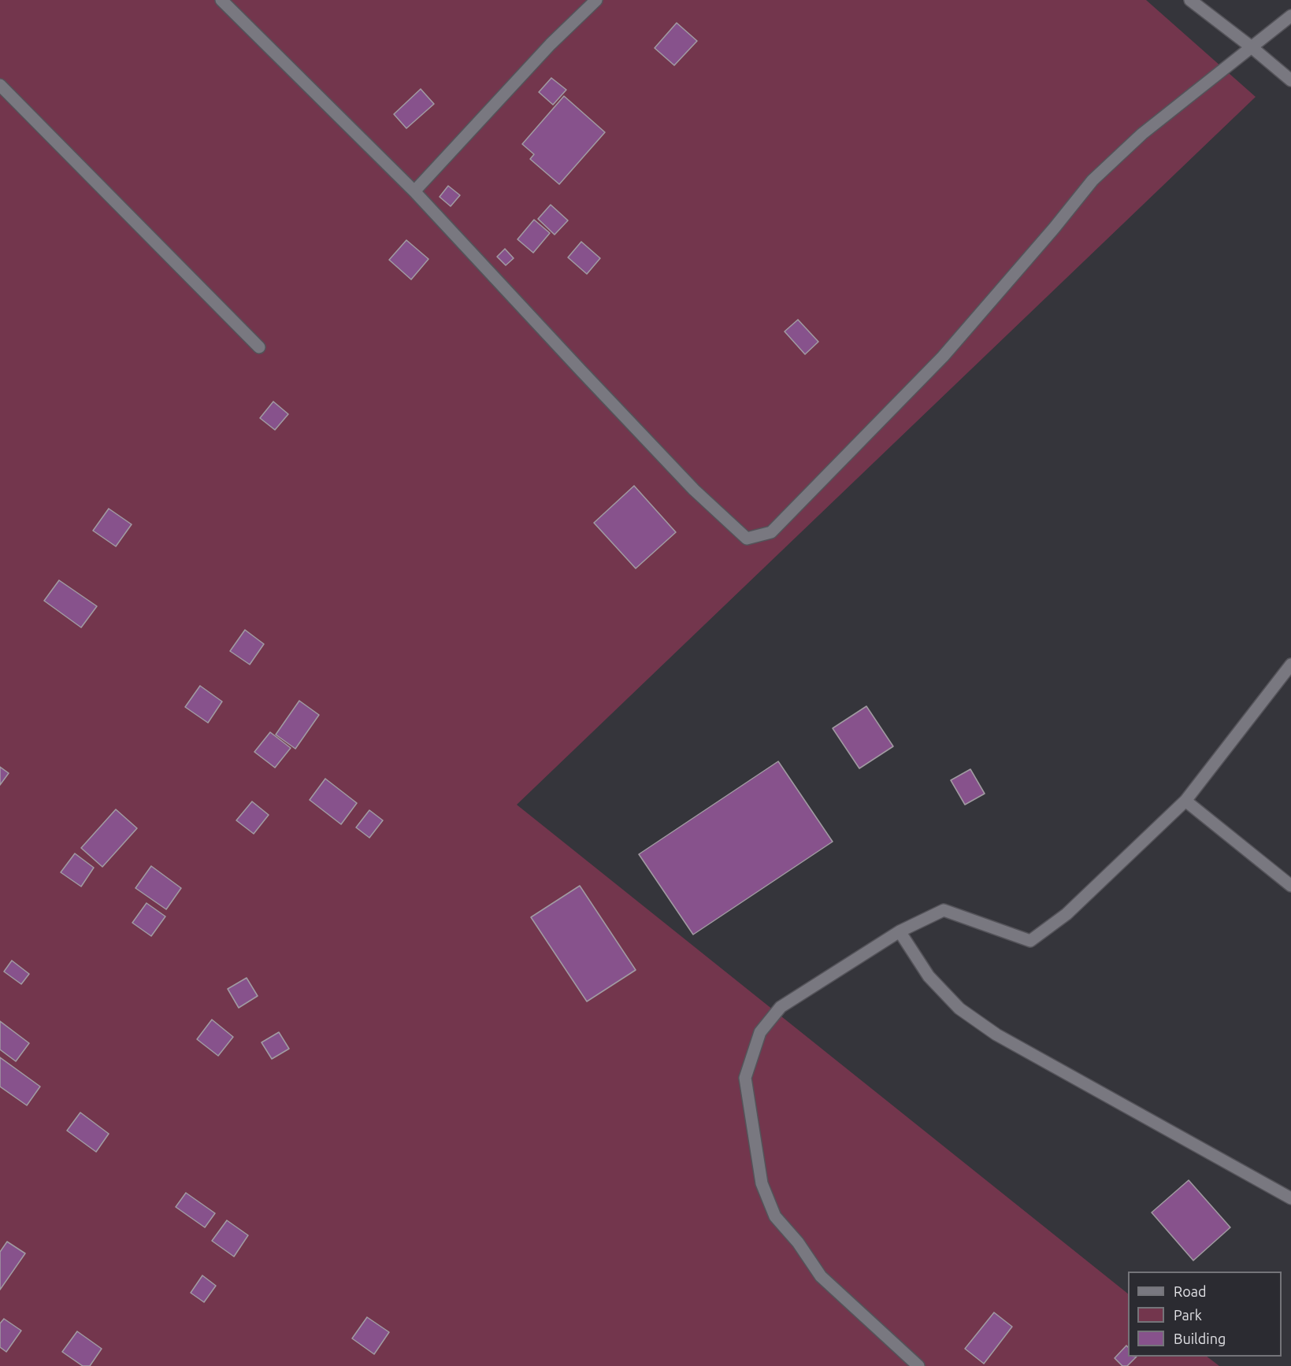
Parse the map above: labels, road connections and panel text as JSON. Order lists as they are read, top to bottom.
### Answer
{
  "legend": ["Road", "Park", "Building"]
}
